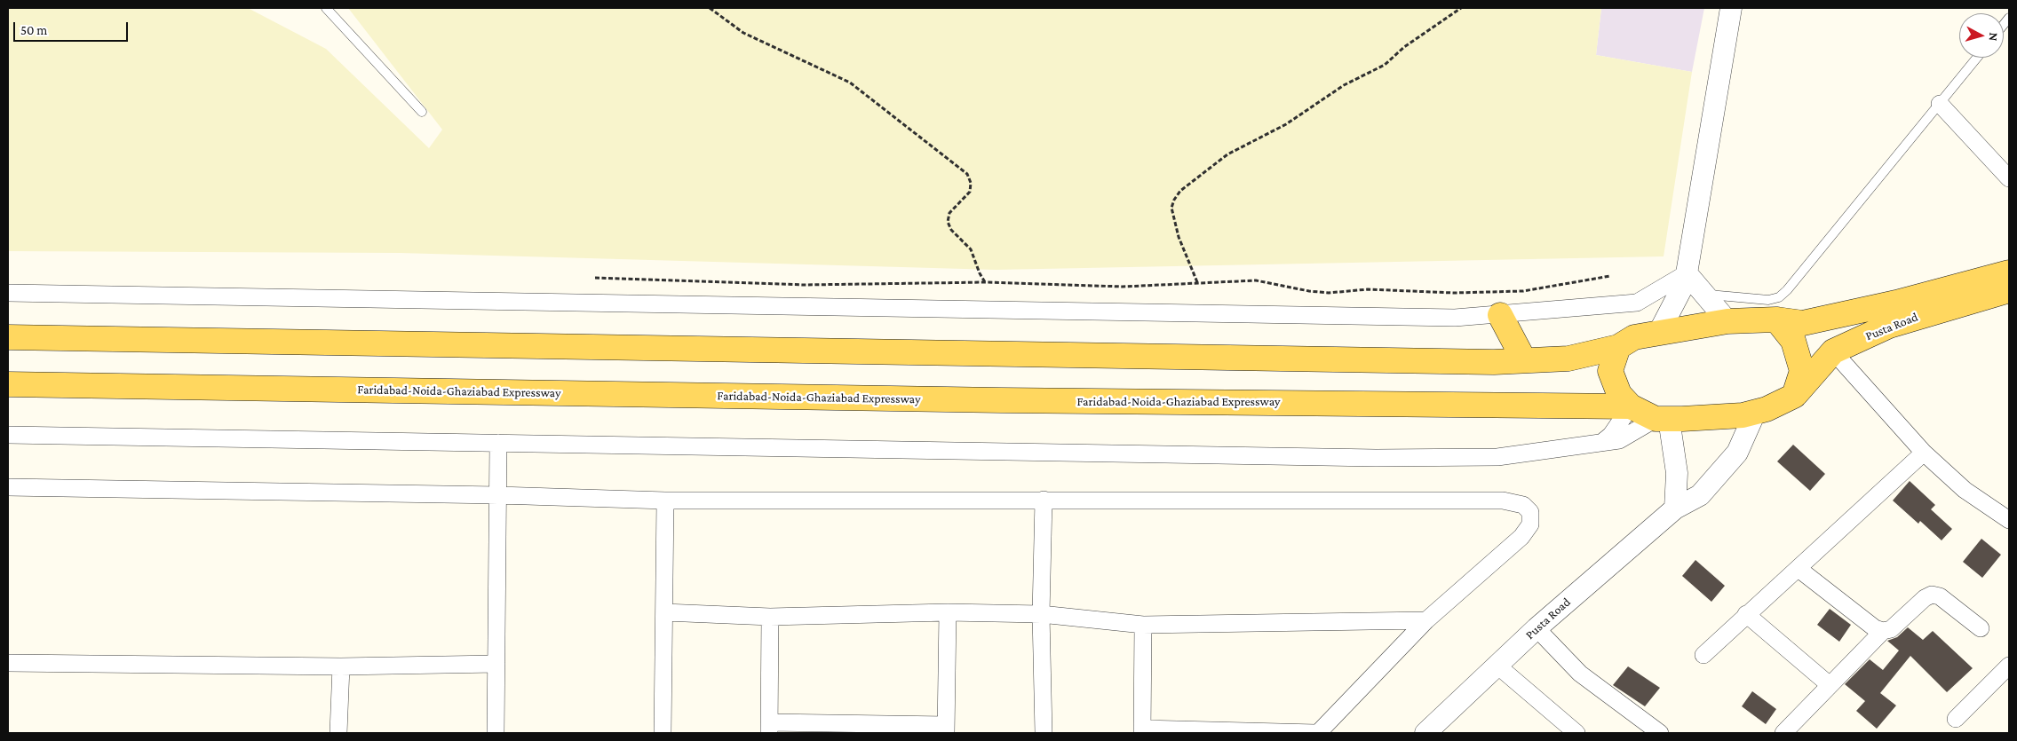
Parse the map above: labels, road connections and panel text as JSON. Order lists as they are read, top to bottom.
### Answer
{
  "streets": {
    "main road": ["Pusta Road", "Faridabad-Noida-Ghaziabad Expressway"]
  },
  "crossings": [
    ["Pusta Road", "Faridabad-Noida-Ghaziabad Expressway"]
  ],
  "scale_bar": "50 m",
  "north": "right"
}
